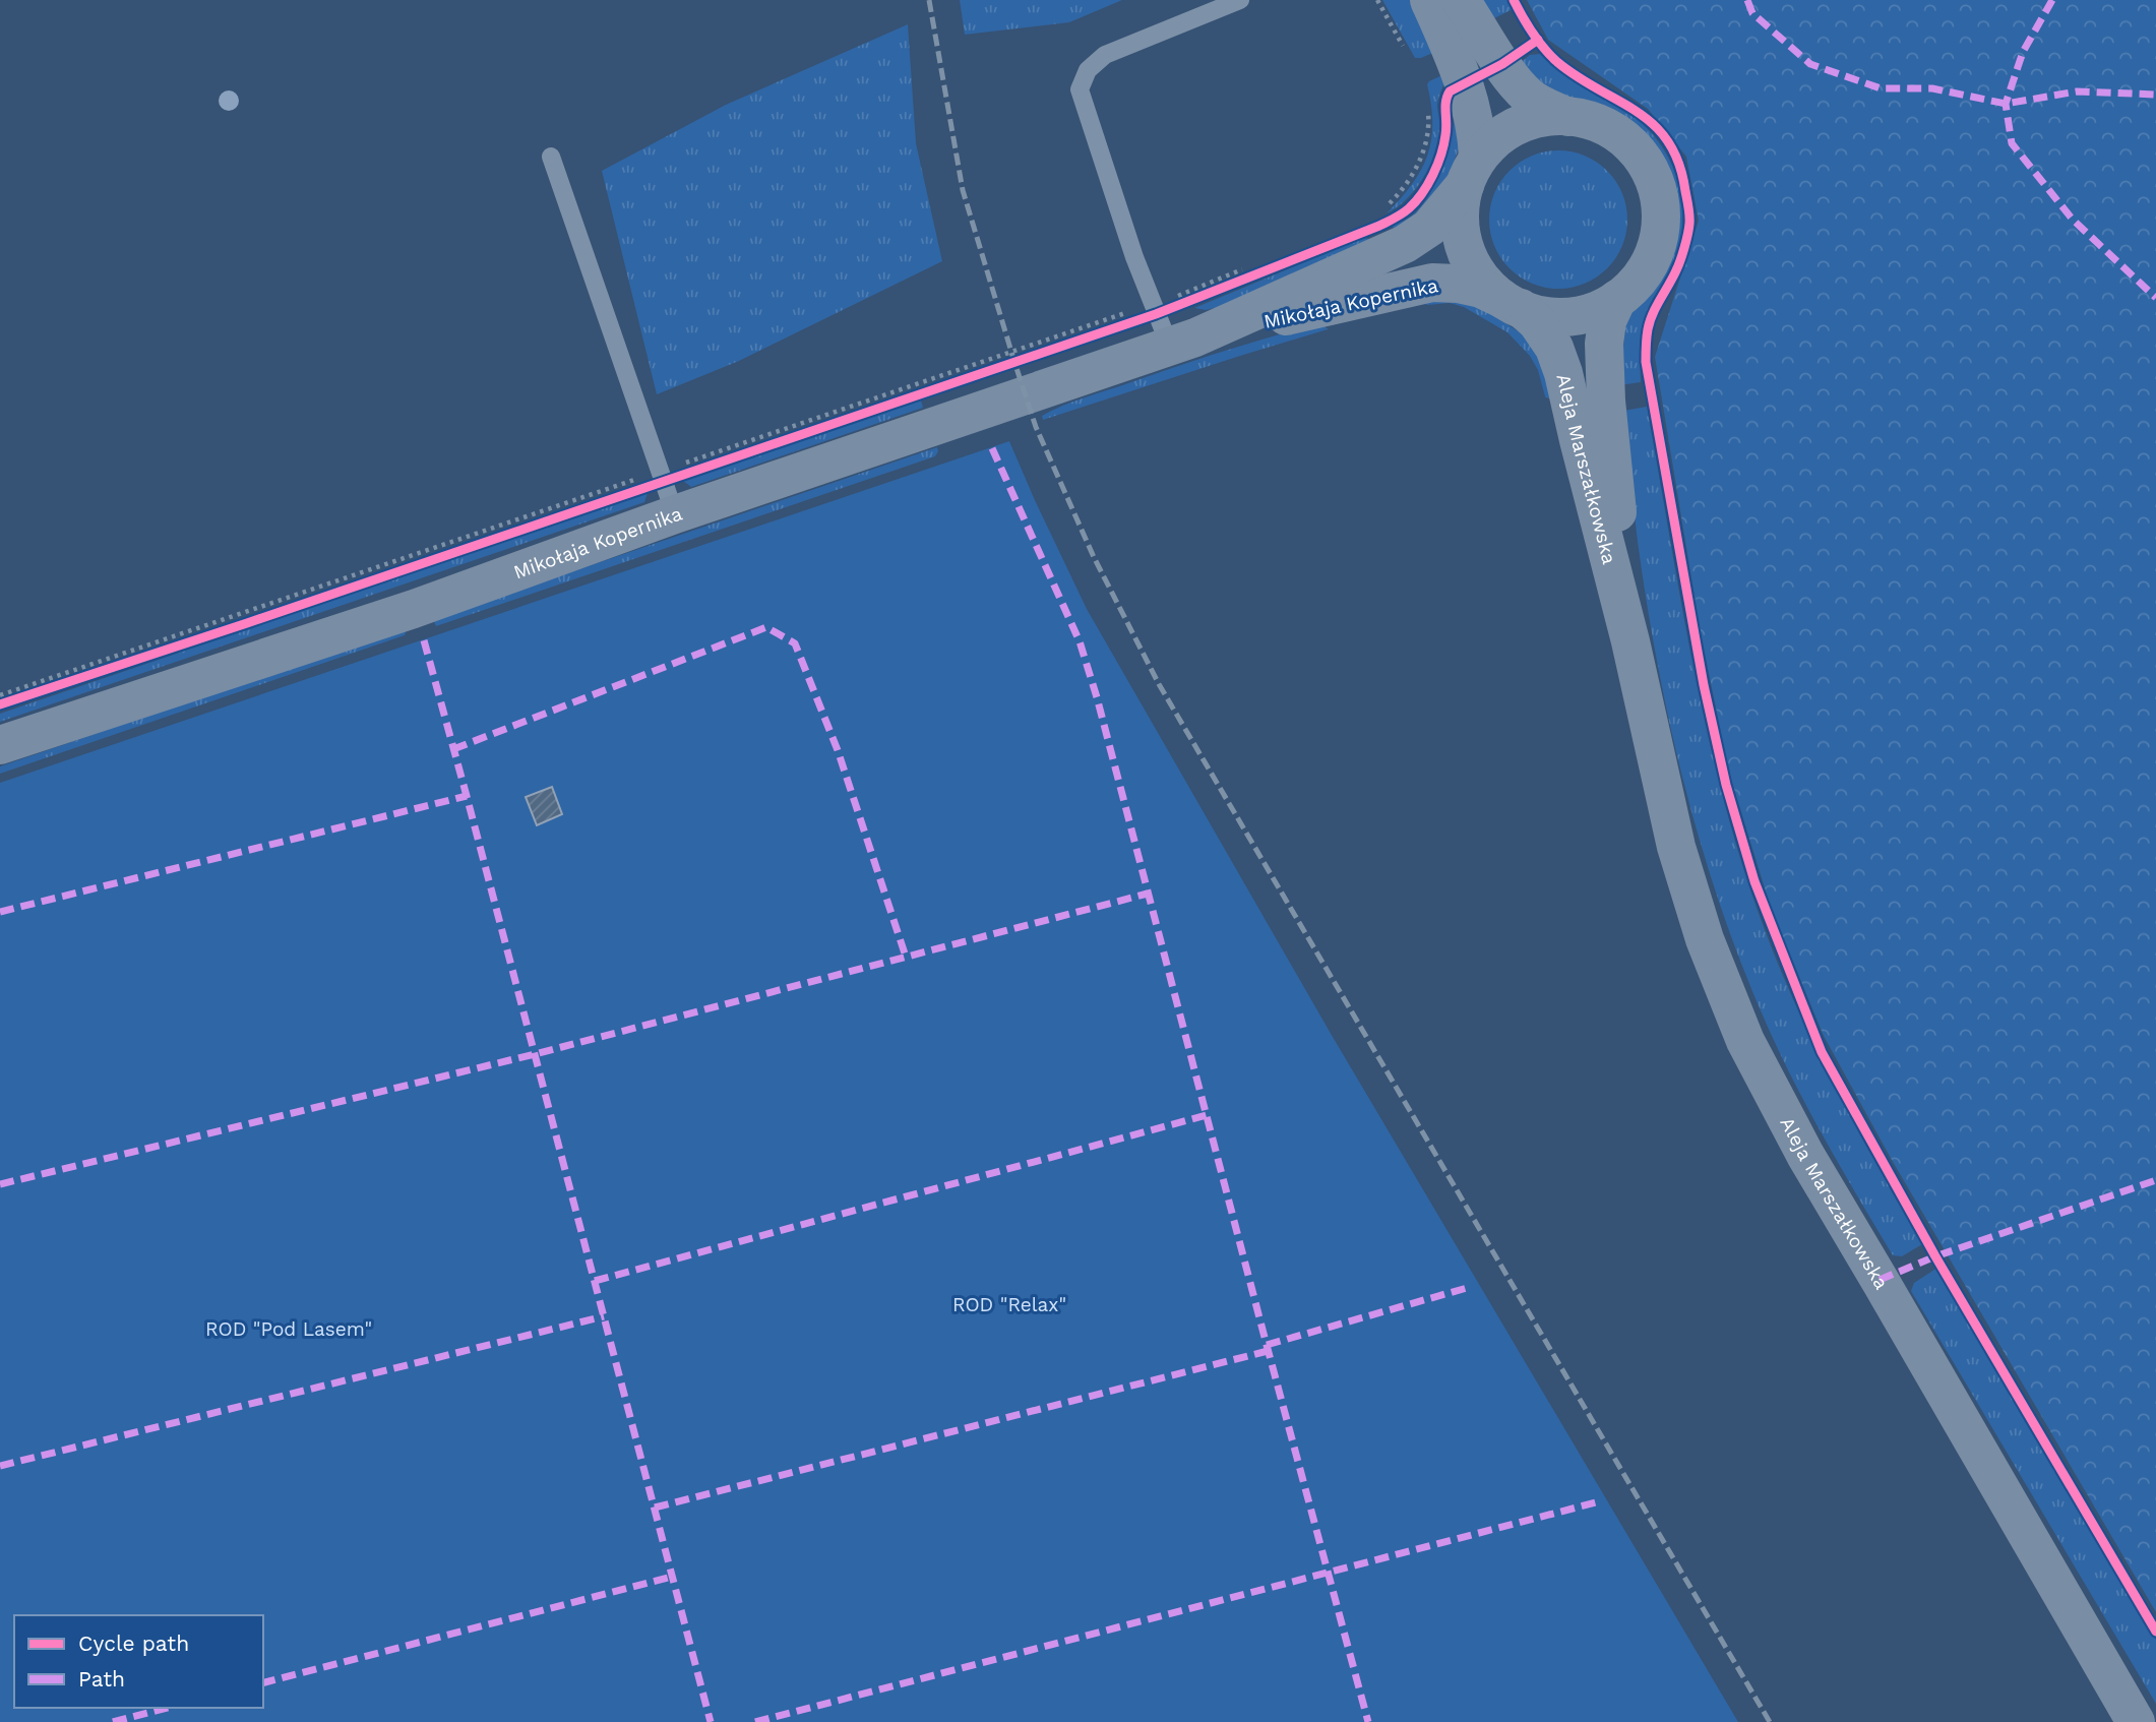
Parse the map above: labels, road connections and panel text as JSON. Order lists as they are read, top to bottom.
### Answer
{
  "streets": {
    "main road": ["Mikołaja Kopernika", "Aleja Marszałkowska"]
  },
  "crossings": [
    ["Mikołaja Kopernika", "Aleja Marszałkowska"]
  ],
  "parks": ["ROD \"Relax\"", "ROD \"Pod Lasem\""],
  "legend": ["Cycle path", "Path"]
}
